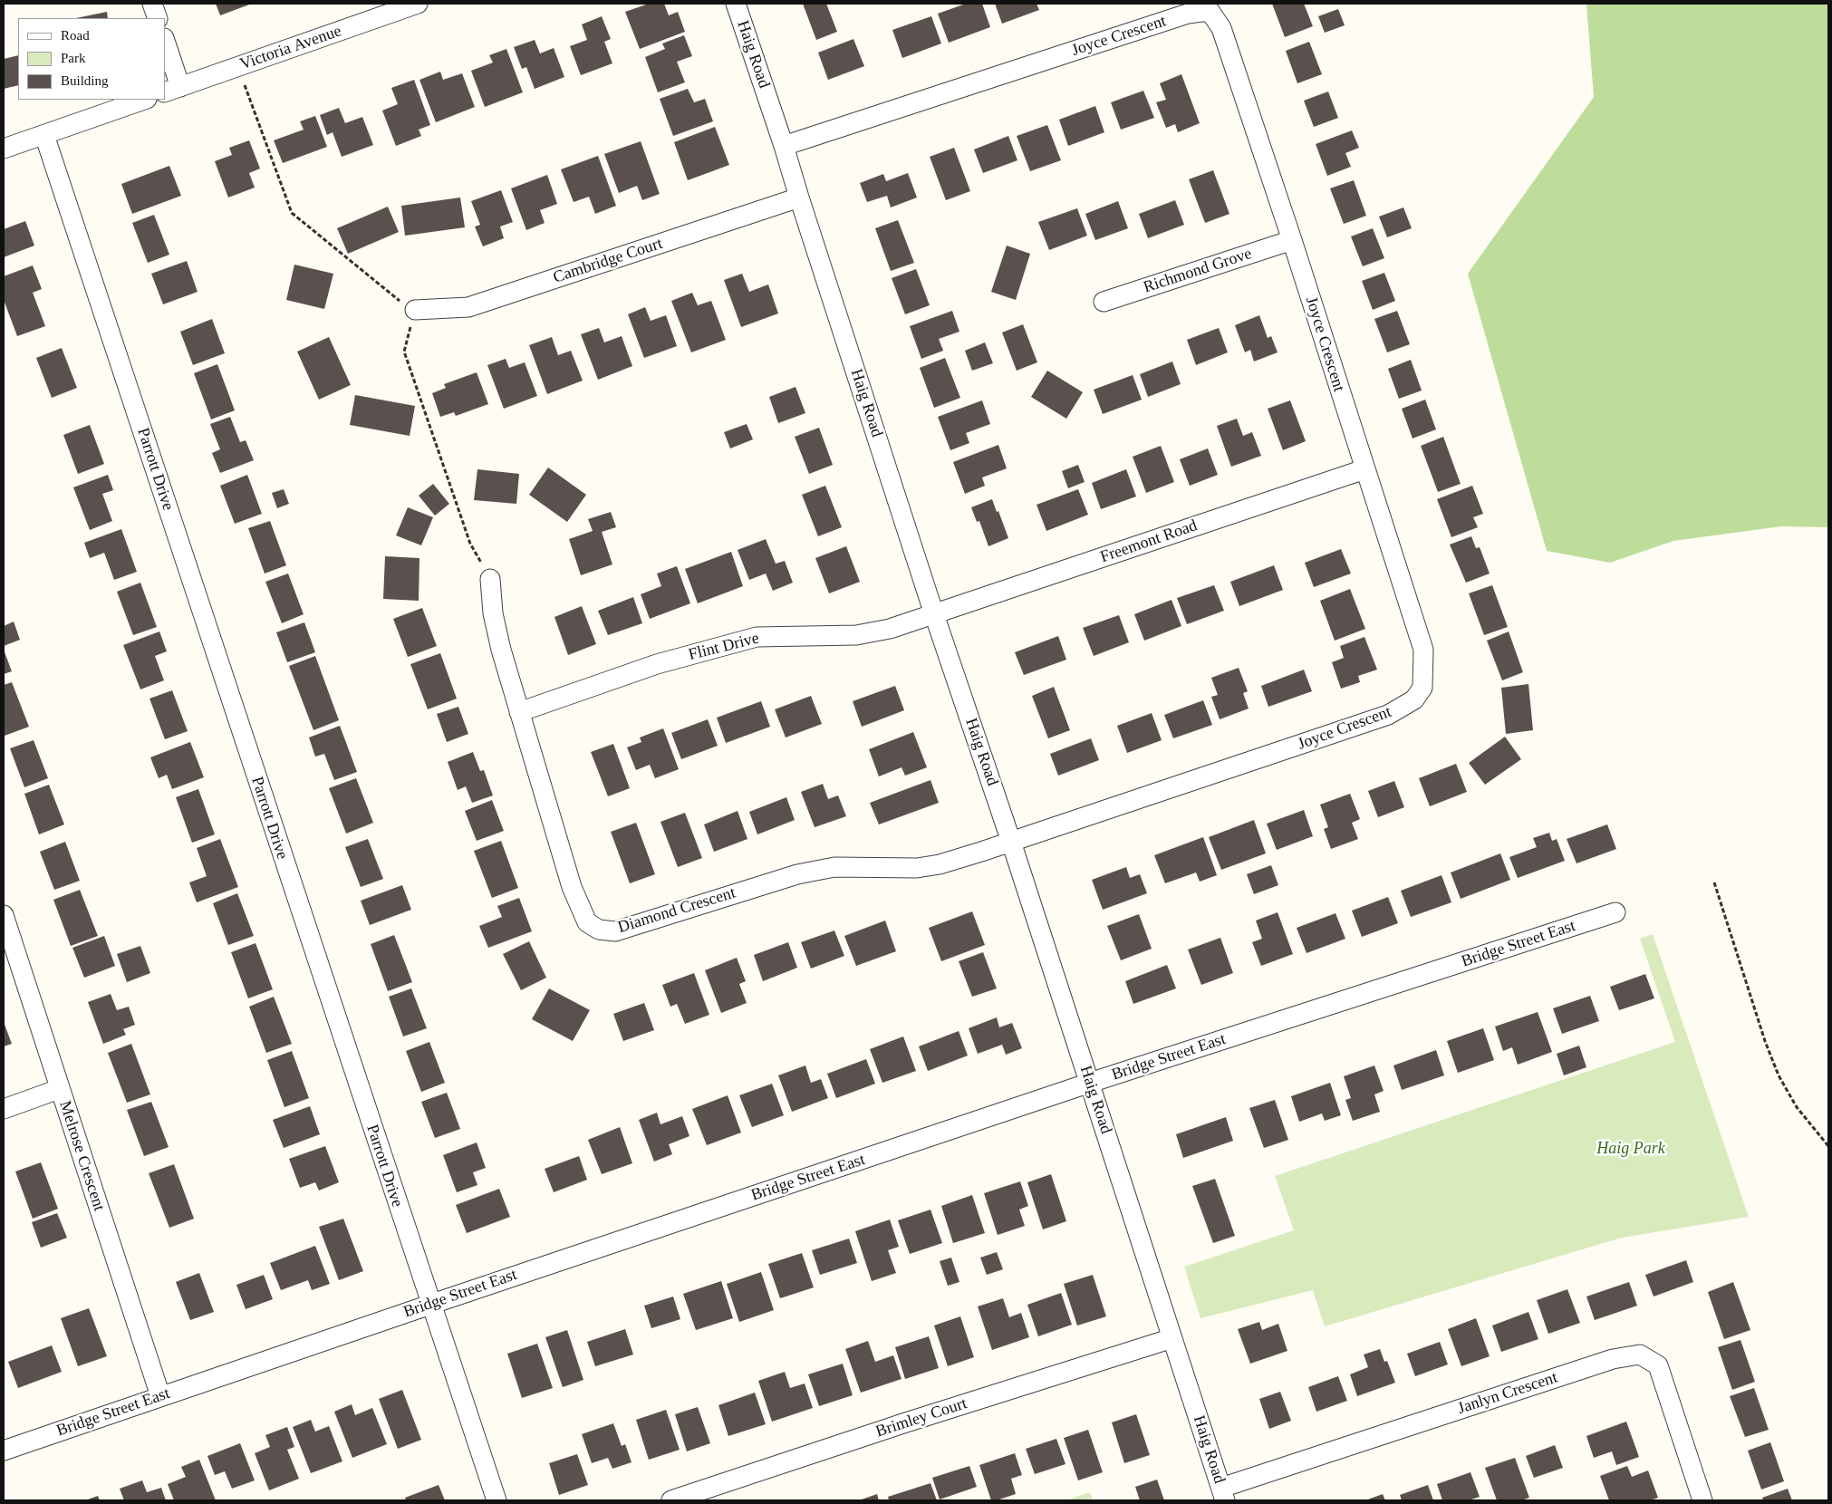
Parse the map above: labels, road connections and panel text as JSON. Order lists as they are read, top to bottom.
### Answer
{
  "streets": {
    "street": [
      "Joyce Crescent",
      "Victoria Avenue",
      "Haig Road",
      "Cambridge Court",
      "Richmond Grove",
      "Parrott Drive",
      "Freemont Road",
      "Flint Drive",
      "Diamond Crescent",
      "Bridge Street East",
      "Melrose Crescent",
      "Janlyn Crescent",
      "Brimley Court"
    ]
  },
  "crossings": [
    ["Joyce Crescent", "Haig Road"],
    ["Joyce Crescent", "Richmond Grove"],
    ["Joyce Crescent", "Freemont Road"],
    ["Joyce Crescent", "Diamond Crescent"],
    ["Haig Road", "Cambridge Court"],
    ["Haig Road", "Freemont Road"],
    ["Haig Road", "Flint Drive"],
    ["Haig Road", "Diamond Crescent"],
    ["Haig Road", "Bridge Street East"],
    ["Haig Road", "Janlyn Crescent"],
    ["Haig Road", "Brimley Court"],
    ["Parrott Drive", "Bridge Street East"],
    ["Freemont Road", "Flint Drive"],
    ["Flint Drive", "Diamond Crescent"],
    ["Bridge Street East", "Melrose Crescent"]
  ],
  "parks": ["Haig Park"],
  "legend": ["Road", "Park", "Building"]
}
